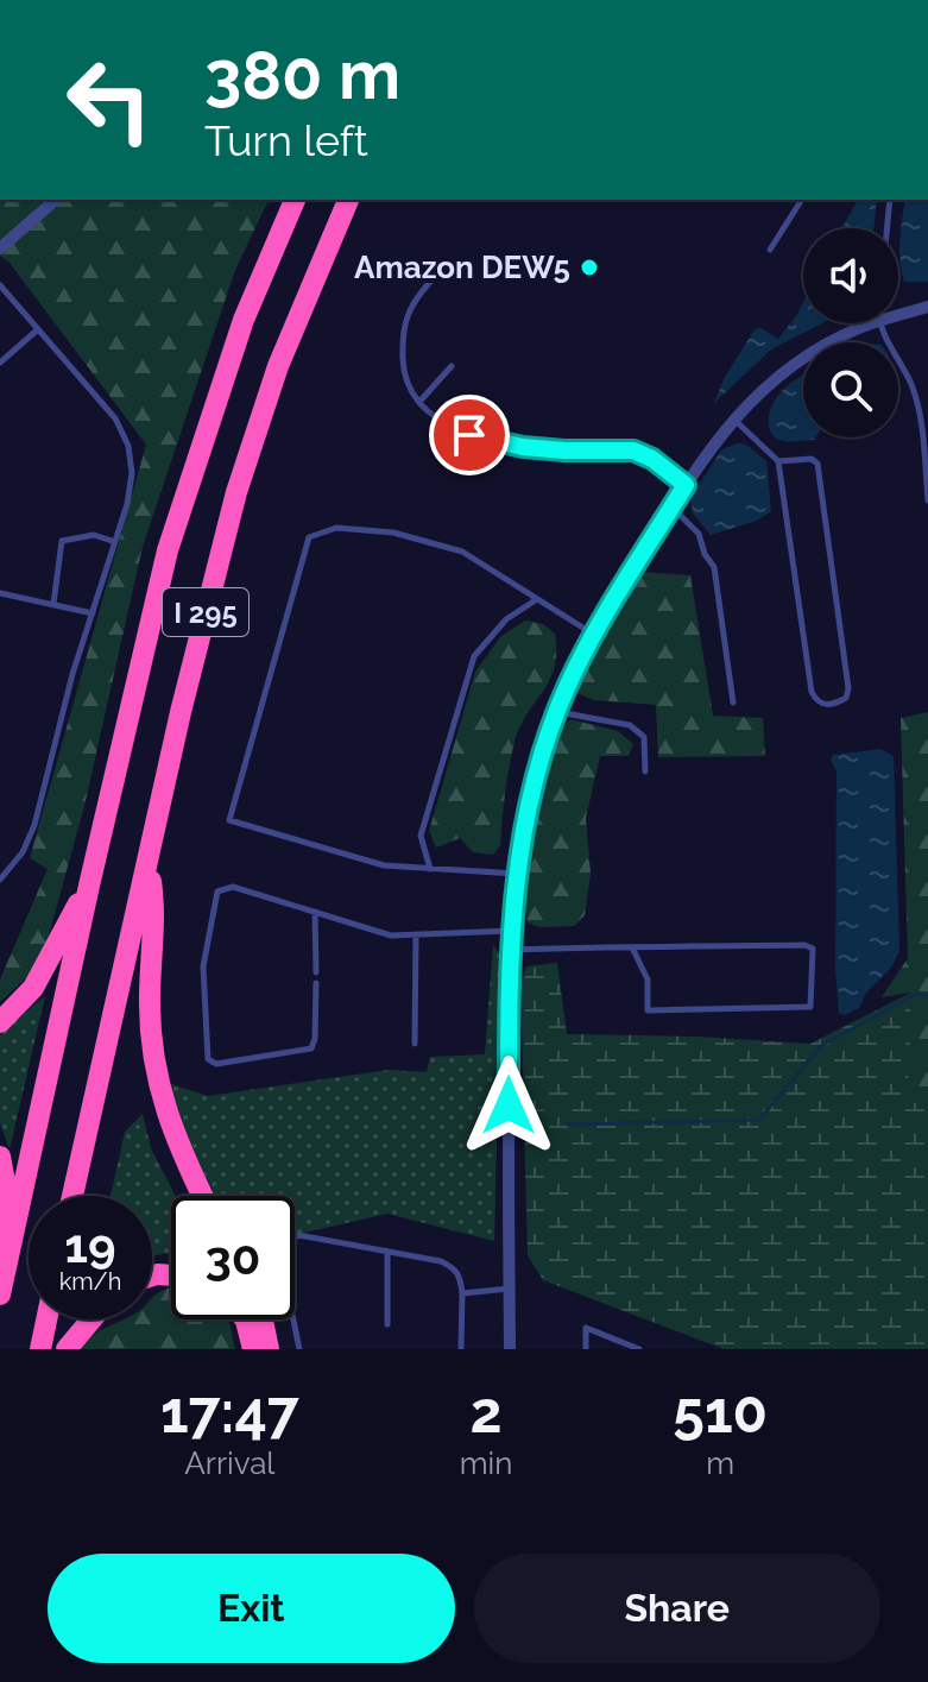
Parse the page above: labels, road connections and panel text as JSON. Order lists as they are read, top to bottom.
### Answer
{
  "streets": {
    "highway": ["I 295"]
  },
  "places": ["Amazon DEW5"],
  "page": {
    "turn": ["380 m", "Turn left"],
    "speed": "19 km/h",
    "limit": "30",
    "eta": [
      "17:47",
      "Arrival",
      "2",
      "min",
      "510",
      "m"
    ],
    "buttons": ["Exit", "Share"]
  }
}
